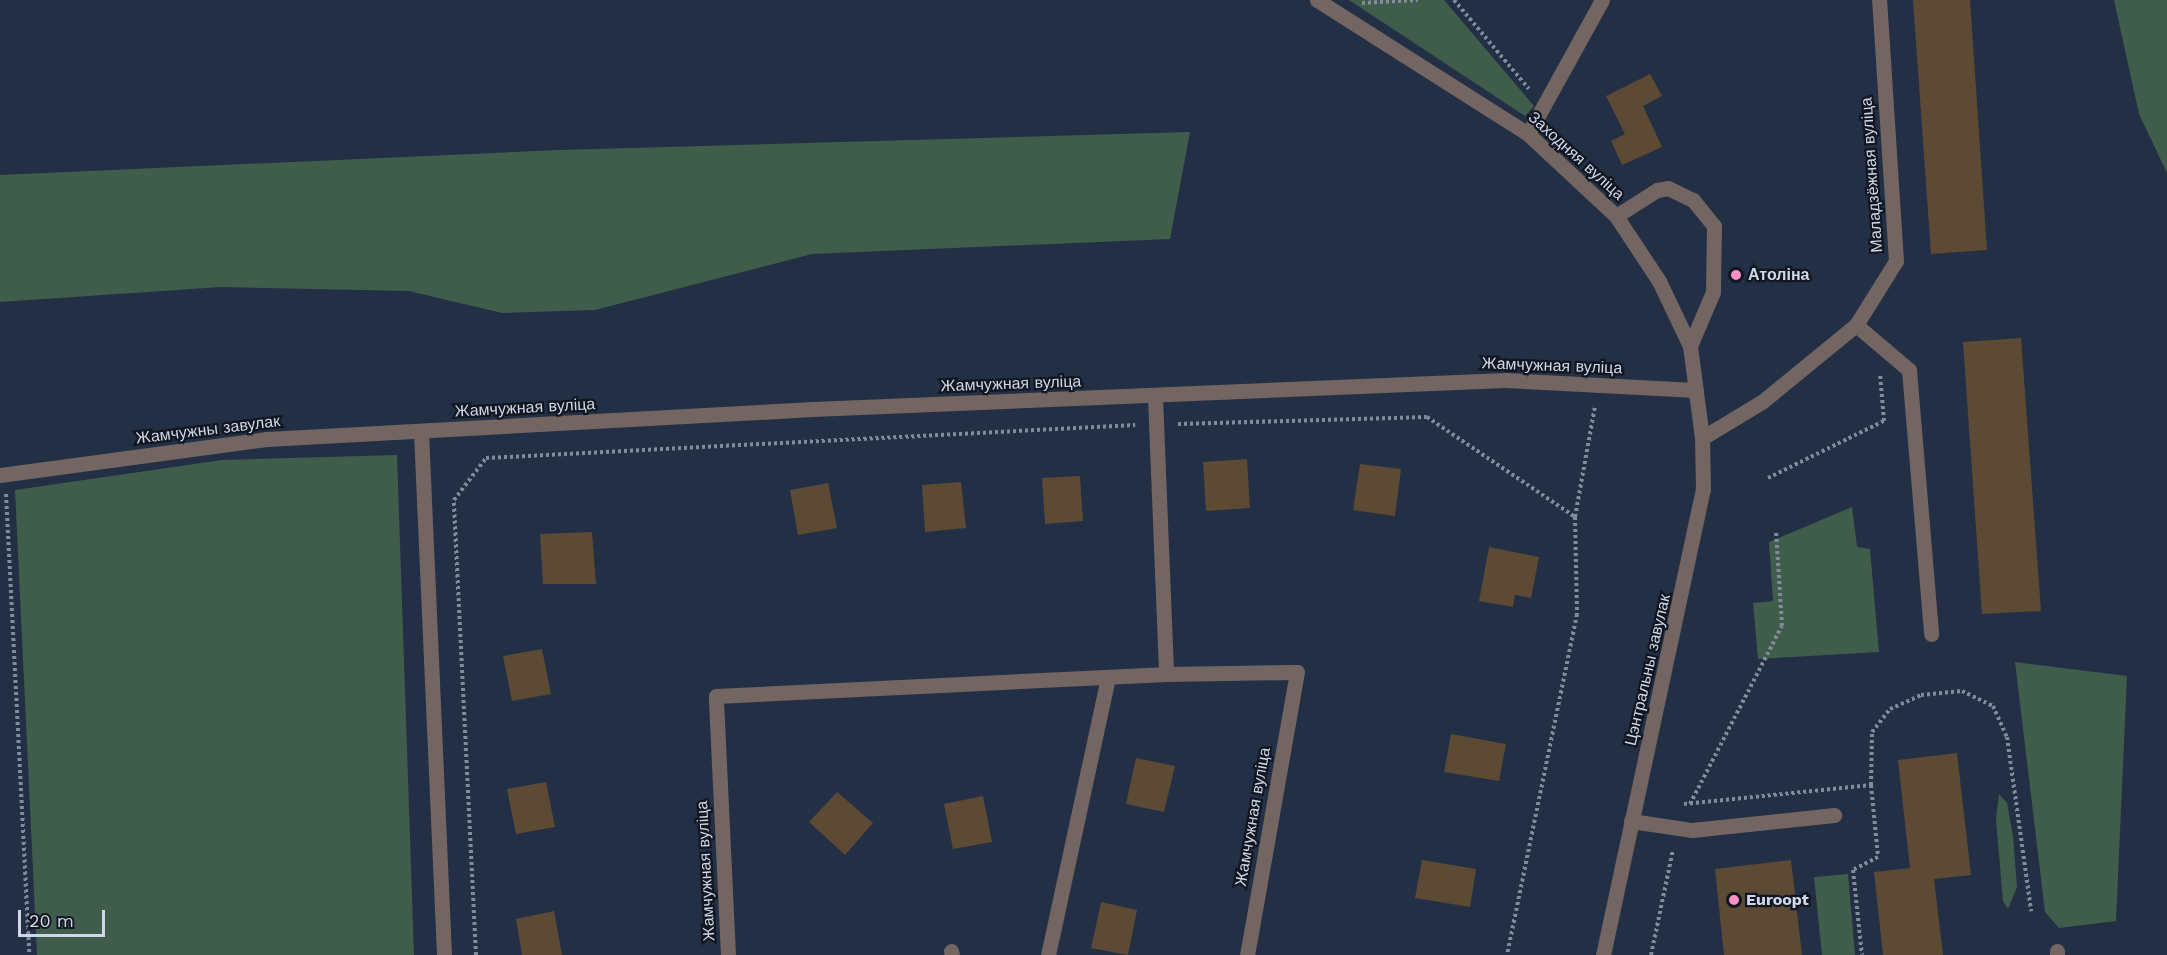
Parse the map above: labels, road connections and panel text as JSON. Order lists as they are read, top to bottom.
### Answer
{
  "streets": {
    "street": [
      "Заходняя вуліца",
      "Маладзёжная вуліца",
      "Жамчужная вуліца",
      "Жамчужны завулак",
      "Цэнтральны завулак"
    ]
  },
  "crossings": [
    ["Заходняя вуліца", "Жамчужная вуліца"],
    ["Заходняя вуліца", "Цэнтральны завулак"],
    ["Маладзёжная вуліца", "Цэнтральны завулак"],
    ["Жамчужная вуліца", "Жамчужны завулак"],
    ["Жамчужная вуліца", "Цэнтральны завулак"]
  ],
  "places": ["Атоліна", "Euroopt"],
  "scale_bar": "20 m"
}
